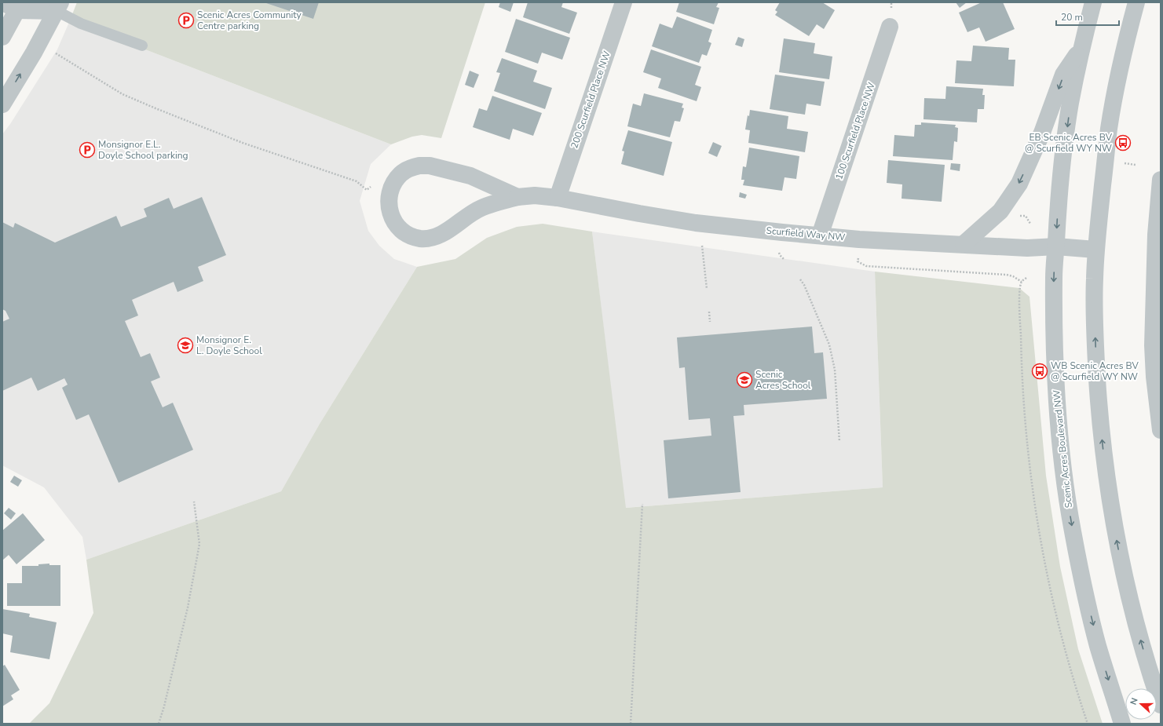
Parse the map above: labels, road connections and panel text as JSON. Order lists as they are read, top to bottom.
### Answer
{
  "streets": {
    "street": [
      "200 Scurfield Place NW",
      "100 Scurfield Place NW",
      "Scurfield Way NW",
      "Scenic Acres Boulevard NW"
    ]
  },
  "crossings": [
    ["200 Scurfield Place NW", "Scurfield Way NW"],
    ["100 Scurfield Place NW", "Scurfield Way NW"],
    ["Scurfield Way NW", "Scenic Acres Boulevard NW"]
  ],
  "places": {
    "parking": ["Scenic Acres Community Centre parking", "Monsignor E.L. Doyle School parking"],
    "bus stop": ["EB Scenic Acres BV @ Scurfield WY NW", "WB Scenic Acres BV @ Scurfield WY NW"],
    "school or university": ["Monsignor E. L. Doyle School", "Scenic Acres School"]
  },
  "scale_bar": "20 m",
  "north": "left"
}
